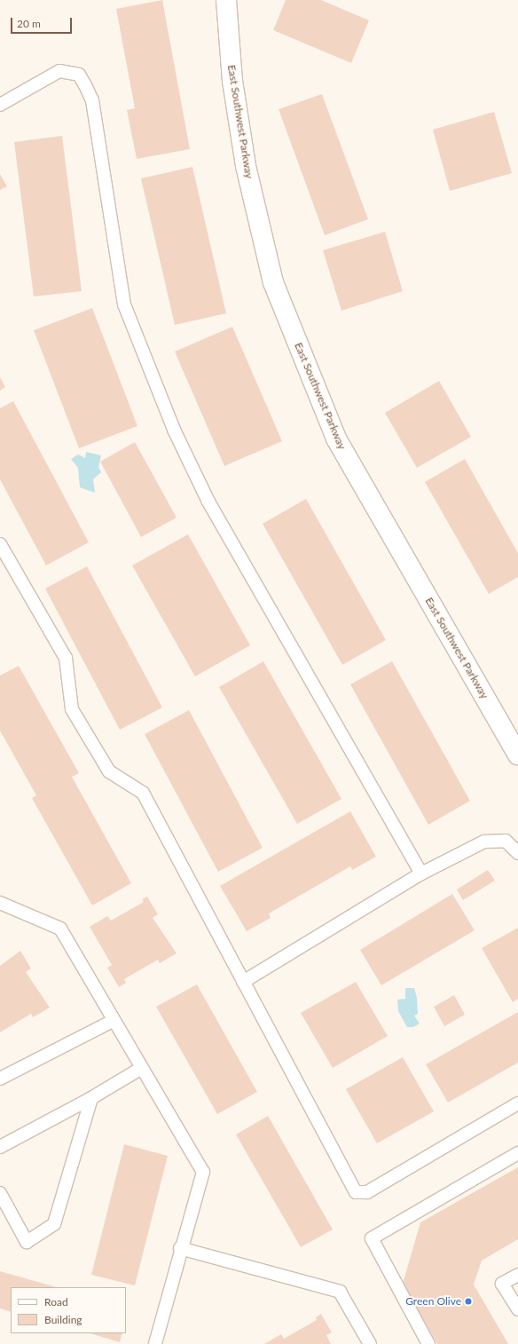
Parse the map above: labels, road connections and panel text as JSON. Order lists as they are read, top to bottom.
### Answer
{
  "streets": {
    "street": ["East Southwest Parkway"]
  },
  "places": ["Green Olive"],
  "legend": ["Road", "Building"],
  "scale_bar": "20 m"
}
